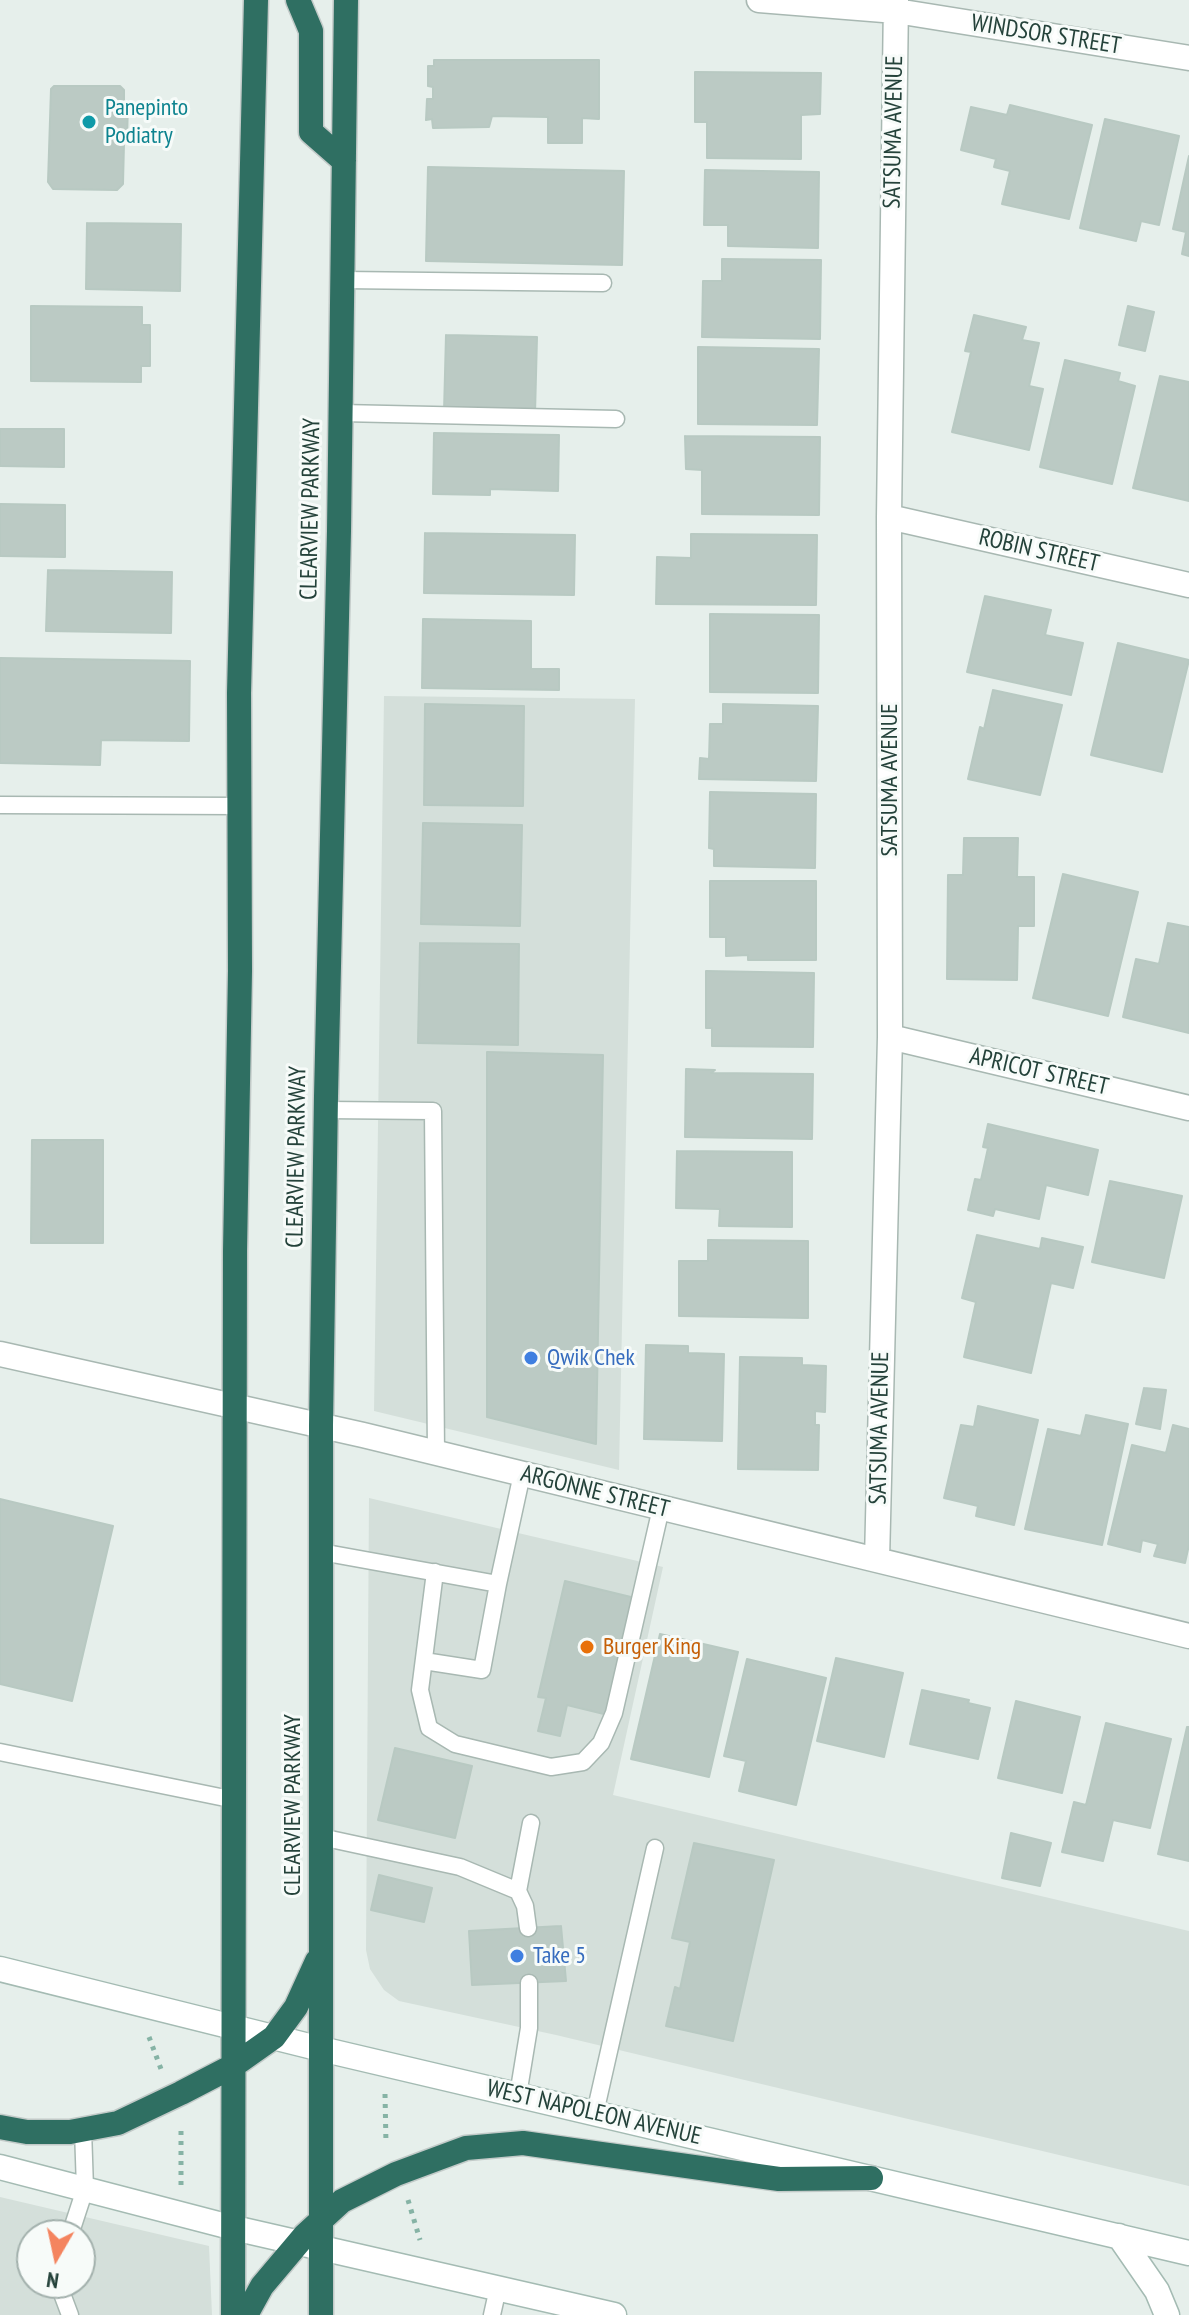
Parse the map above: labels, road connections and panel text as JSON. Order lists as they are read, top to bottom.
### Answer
{
  "streets": {
    "highway": ["CLEARVIEW PARKWAY"],
    "street": [
      "WINDSOR STREET",
      "SATSUMA AVENUE",
      "ROBIN STREET",
      "APRICOT STREET",
      "ARGONNE STREET",
      "WEST NAPOLEON AVENUE"
    ]
  },
  "crossings": [
    ["WINDSOR STREET", "SATSUMA AVENUE"],
    ["SATSUMA AVENUE", "ROBIN STREET"],
    ["SATSUMA AVENUE", "APRICOT STREET"],
    ["SATSUMA AVENUE", "ARGONNE STREET"],
    ["CLEARVIEW PARKWAY", "ARGONNE STREET"],
    ["CLEARVIEW PARKWAY", "WEST NAPOLEON AVENUE"]
  ],
  "places": [
    "Panepinto Podiatry",
    "Qwik Chek",
    "Burger King",
    "Take 5"
  ],
  "north": "bottom"
}
